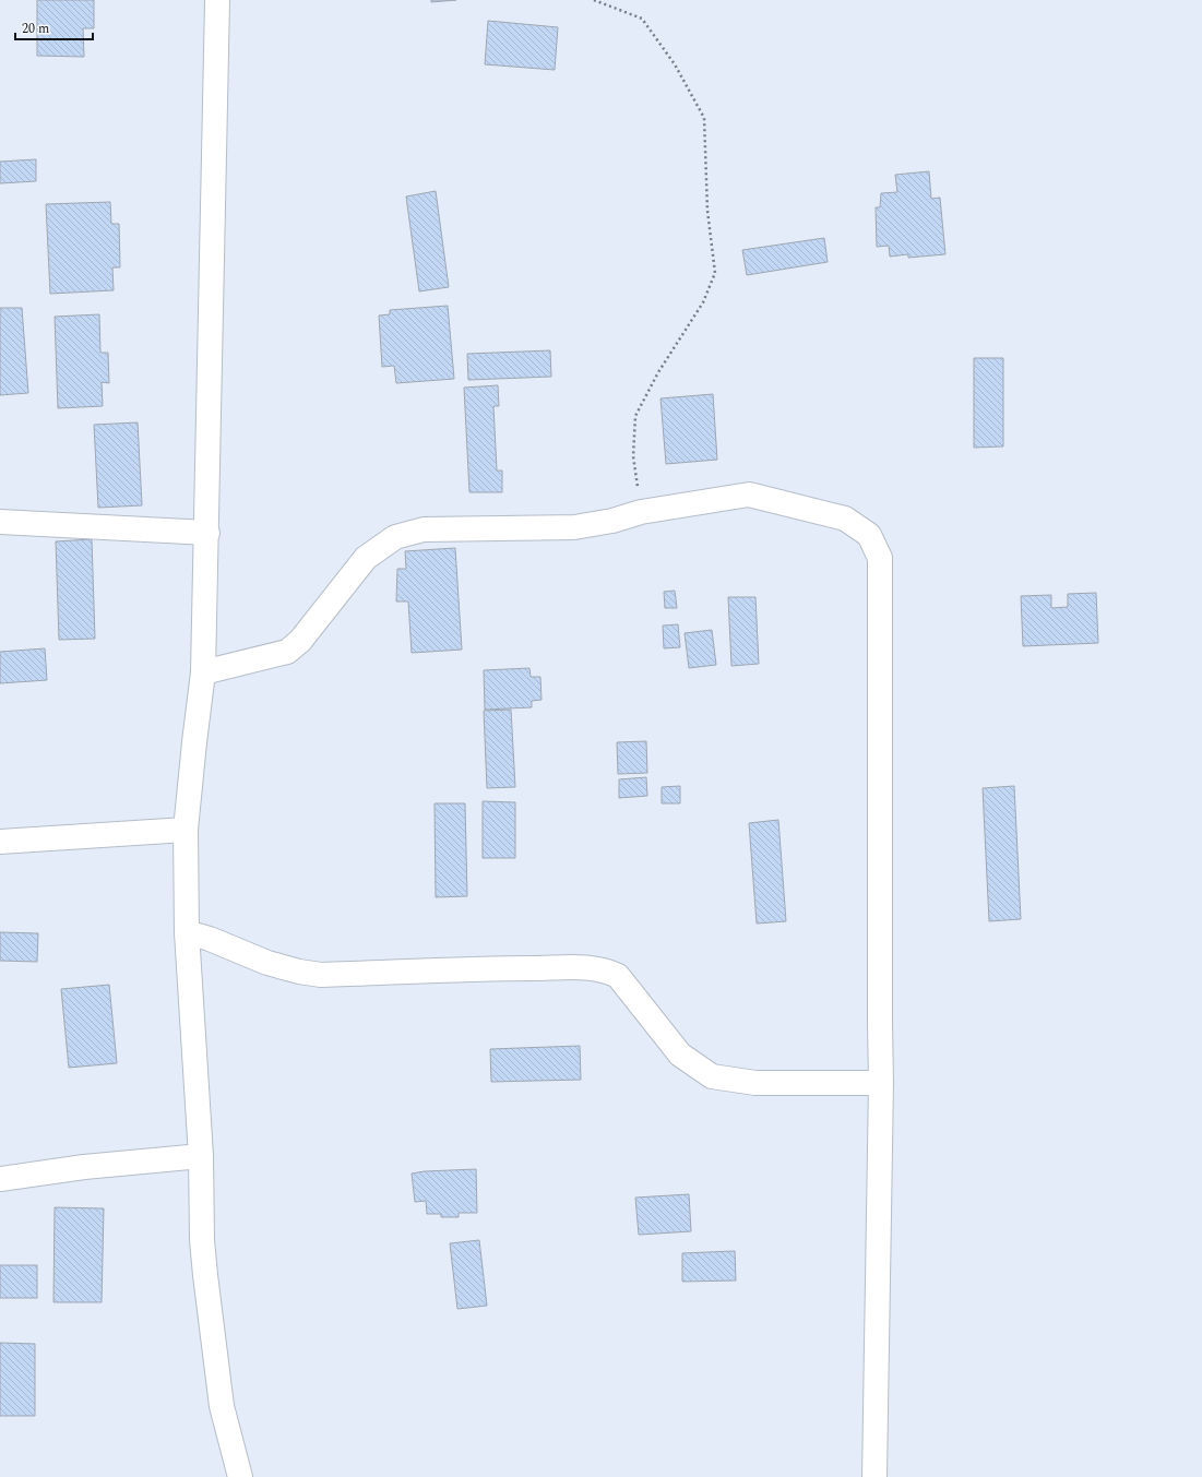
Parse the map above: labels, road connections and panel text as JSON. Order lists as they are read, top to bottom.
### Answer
{
  "scale_bar": "20 m"
}
